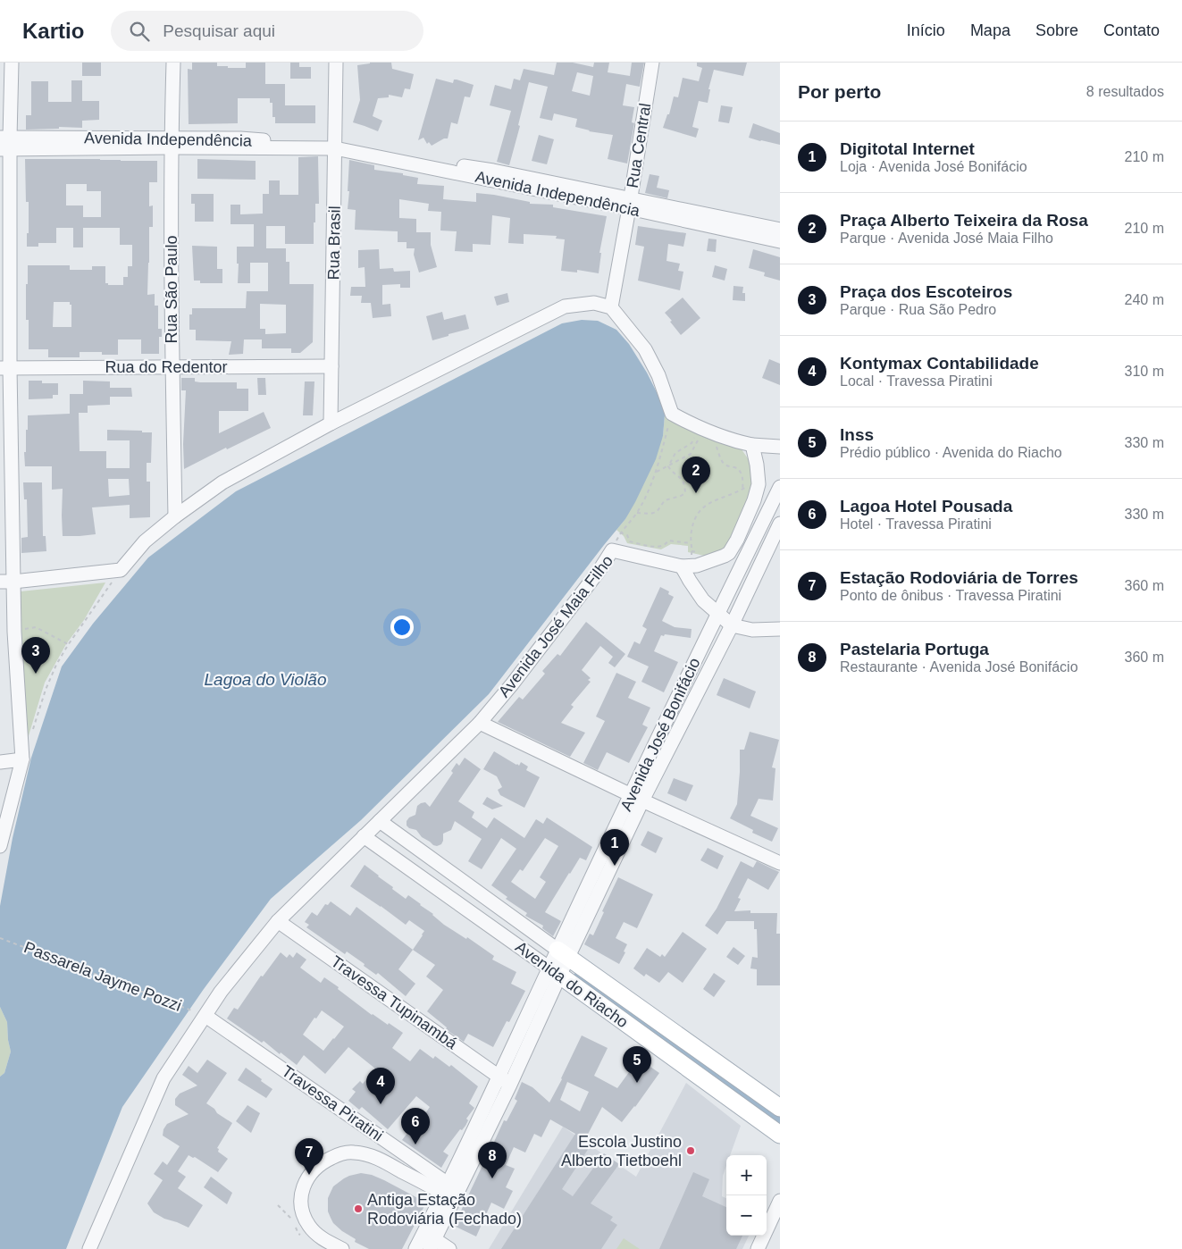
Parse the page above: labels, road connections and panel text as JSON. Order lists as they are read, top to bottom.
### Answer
{
  "streets": {
    "main road": ["Avenida do Riacho"],
    "street": [
      "Avenida Independência",
      "Rua Central",
      "Rua Brasil",
      "Rua São Paulo",
      "Rua do Redentor",
      "Avenida José Maia Filho",
      "Avenida José Bonifácio",
      "Travessa Tupinambá",
      "Travessa Piratini"
    ],
    "path": ["Passarela Jayme Pozzi"]
  },
  "crossings": [
    ["Avenida Independência", "Rua Central"],
    ["Avenida Independência", "Rua Brasil"],
    ["Avenida Independência", "Rua São Paulo"],
    ["Rua Brasil", "Rua do Redentor"],
    ["Rua São Paulo", "Rua do Redentor"],
    ["Avenida José Maia Filho", "Passarela Jayme Pozzi"],
    ["Avenida José Maia Filho", "Avenida do Riacho"],
    ["Avenida José Maia Filho", "Travessa Tupinambá"],
    ["Avenida José Maia Filho", "Travessa Piratini"],
    ["Avenida José Bonifácio", "Avenida do Riacho"],
    ["Avenida José Bonifácio", "Travessa Tupinambá"],
    ["Avenida José Bonifácio", "Travessa Piratini"],
    ["Passarela Jayme Pozzi", "Travessa Piratini"]
  ],
  "water": ["Lagoa do Violão"],
  "places": ["Escola Justino Alberto Tietboehl", "Antiga Estação Rodoviária (Fechado)"],
  "page": {
    "header": "Kartio",
    "search": "Pesquisar aqui",
    "nav": [
      "Início",
      "Mapa",
      "Sobre",
      "Contato"
    ],
    "heading": ["Por perto", "8 resultados"],
    "list": [
      {
        "mark": "1",
        "name": "Digitotal Internet",
        "note": "Loja · Avenida José Bonifácio",
        "value": "210 m"
      },
      {
        "mark": "2",
        "name": "Praça Alberto Teixeira da Rosa",
        "note": "Parque · Avenida José Maia Filho",
        "value": "210 m"
      },
      {
        "mark": "3",
        "name": "Praça dos Escoteiros",
        "note": "Parque · Rua São Pedro",
        "value": "240 m"
      },
      {
        "mark": "4",
        "name": "Kontymax Contabilidade",
        "note": "Local · Travessa Piratini",
        "value": "310 m"
      },
      {
        "mark": "5",
        "name": "Inss",
        "note": "Prédio público · Avenida do Riacho",
        "value": "330 m"
      },
      {
        "mark": "6",
        "name": "Lagoa Hotel Pousada",
        "note": "Hotel · Travessa Piratini",
        "value": "330 m"
      },
      {
        "mark": "7",
        "name": "Estação Rodoviária de Torres",
        "note": "Ponto de ônibus · Travessa Piratini",
        "value": "360 m"
      },
      {
        "mark": "8",
        "name": "Pastelaria Portuga",
        "note": "Restaurante · Avenida José Bonifácio",
        "value": "360 m"
      }
    ],
    "pins": [
      "2",
      "3",
      "1",
      "5",
      "4",
      "6",
      "7",
      "8"
    ],
    "map_buttons": ["+", "−"]
  }
}
